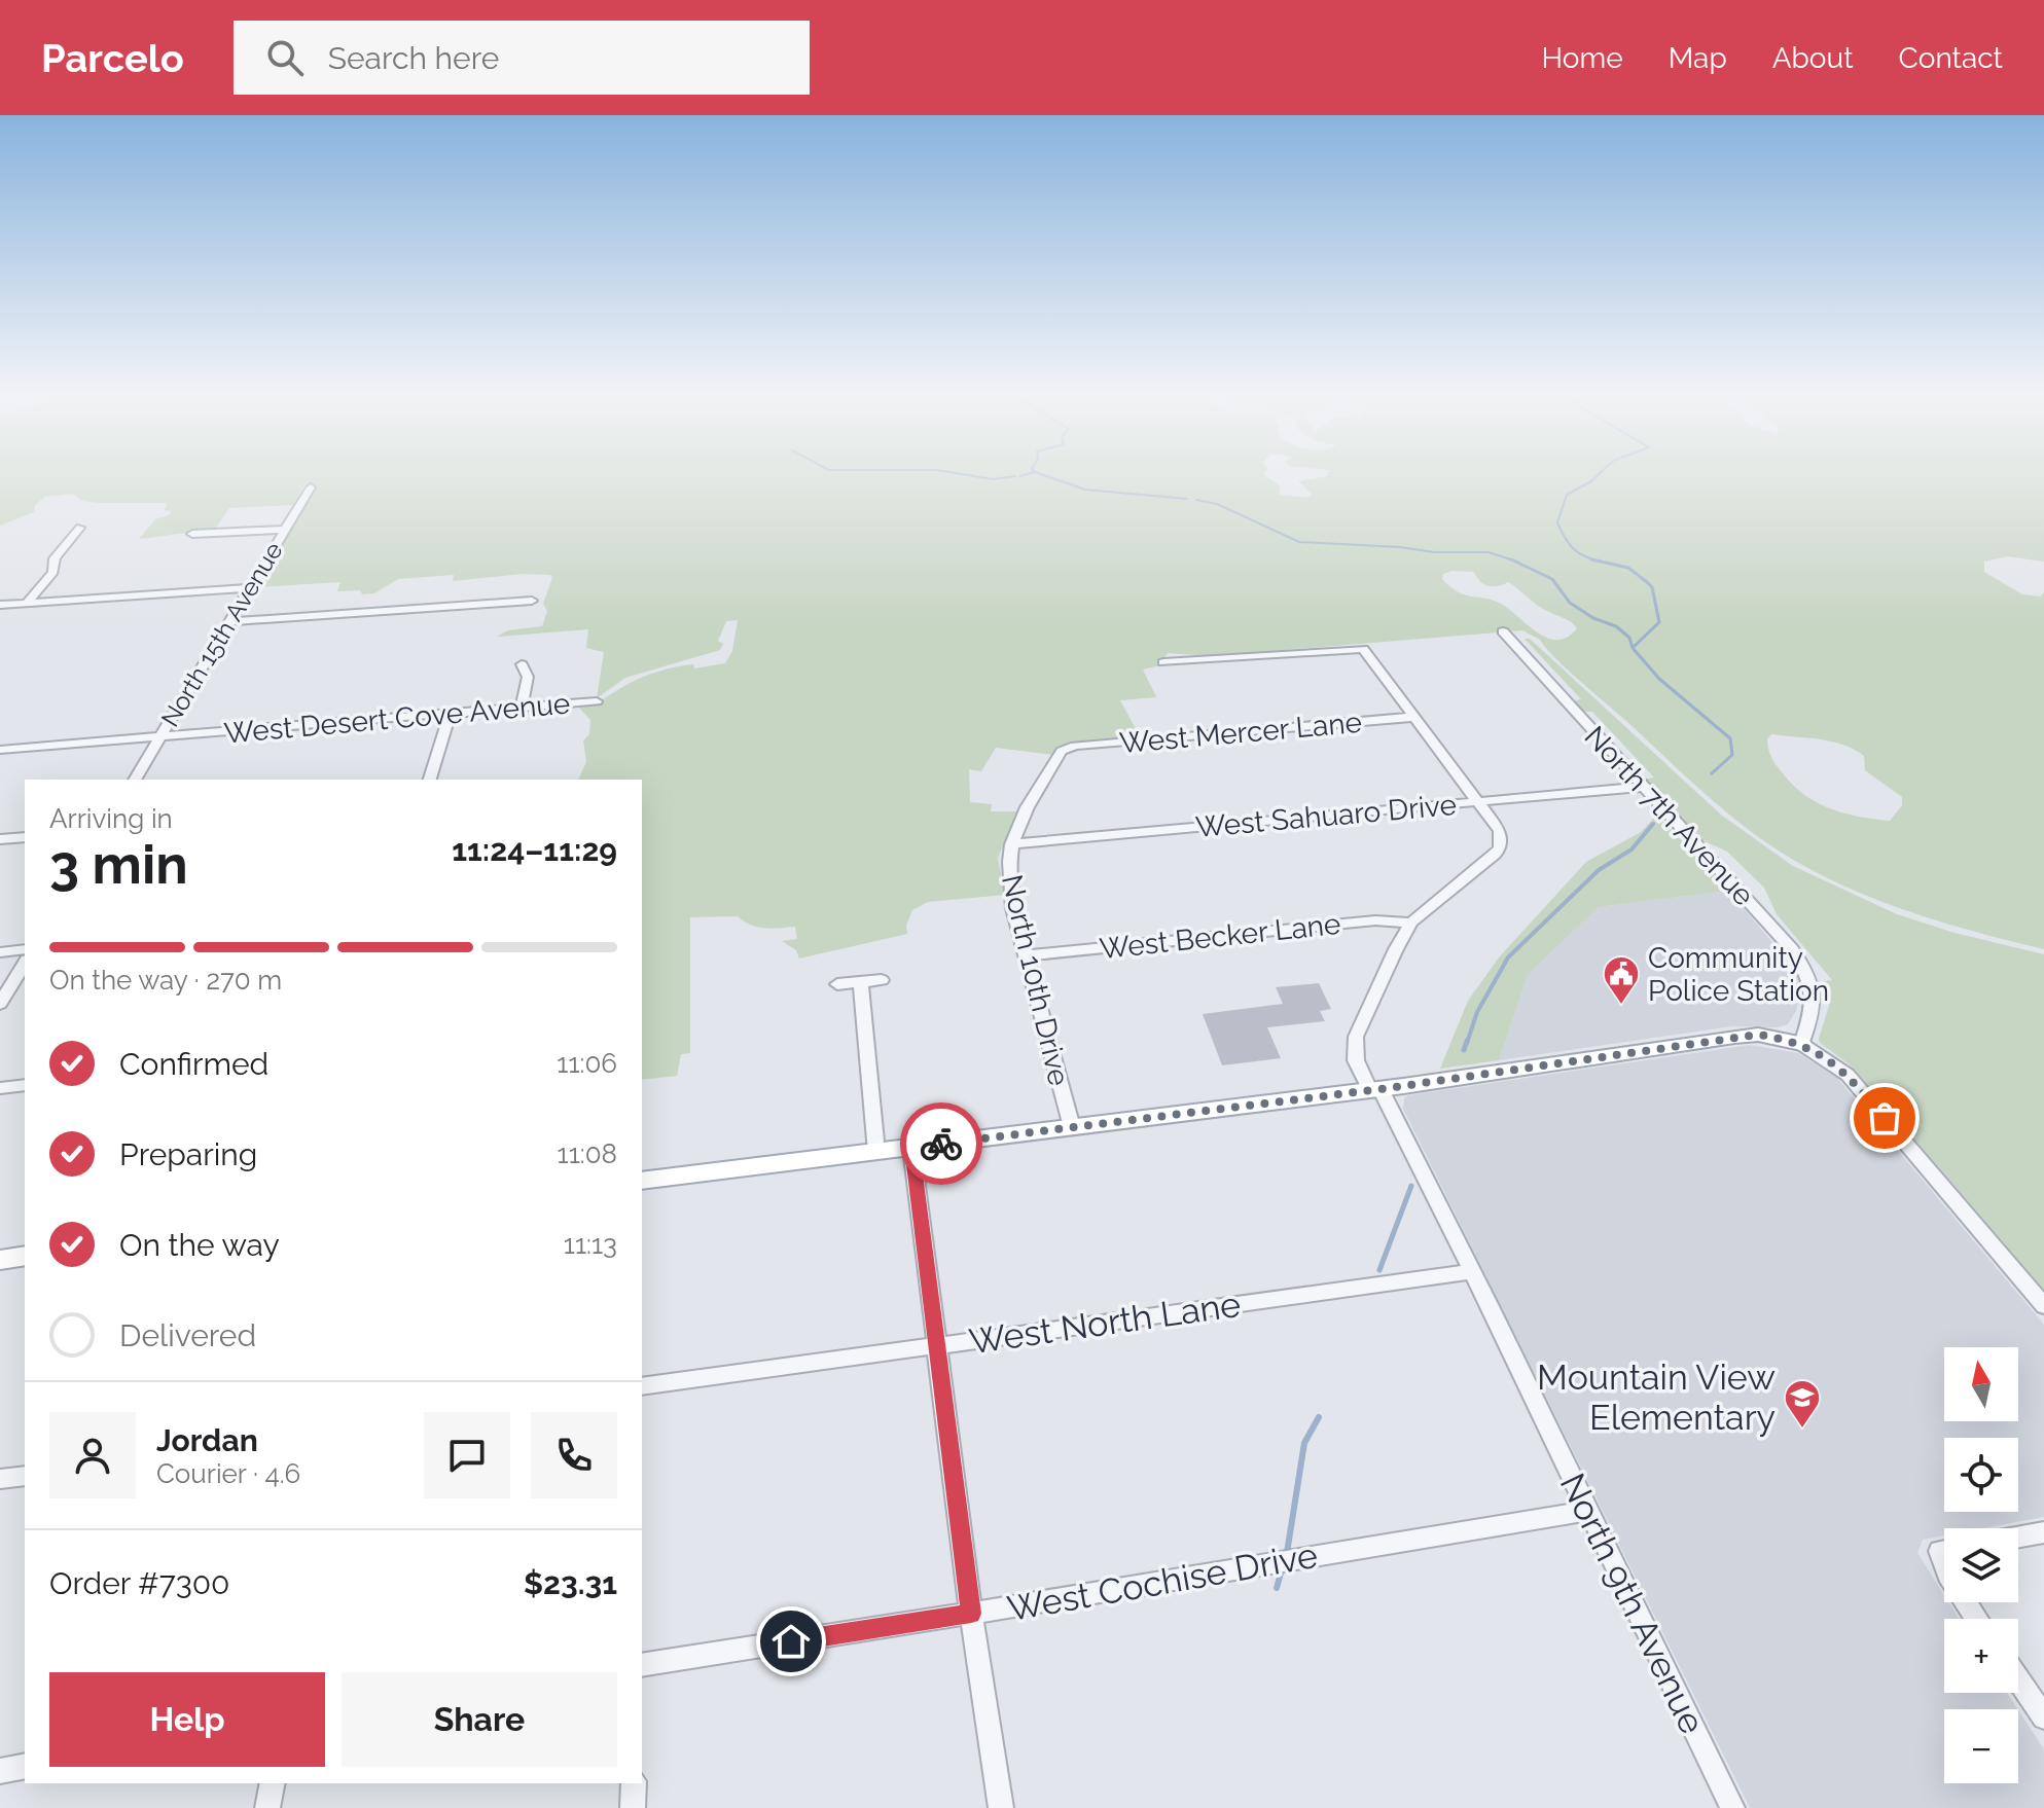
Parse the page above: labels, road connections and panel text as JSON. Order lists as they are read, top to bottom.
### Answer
{
  "streets": {
    "street": [
      "North 15th Avenue",
      "West Desert Cove Avenue",
      "West Mercer Lane",
      "West Sahuaro Drive",
      "North 7th Avenue",
      "West Becker Lane",
      "North 10th Drive",
      "West North Lane",
      "West Cochise Drive",
      "North 9th Avenue"
    ]
  },
  "crossings": [
    ["North 15th Avenue", "West Desert Cove Avenue"],
    ["West Mercer Lane", "North 10th Drive"],
    ["West Sahuaro Drive", "North 7th Avenue"],
    ["West Sahuaro Drive", "North 10th Drive"],
    ["West Becker Lane", "North 10th Drive"],
    ["West Becker Lane", "North 9th Avenue"],
    ["West North Lane", "North 9th Avenue"],
    ["West Cochise Drive", "North 9th Avenue"]
  ],
  "places": {
    "public building": ["Community Police Station"],
    "school or university": ["Mountain View Elementary"]
  },
  "north": "top",
  "page": {
    "header": "Parcelo",
    "search": "Search here",
    "nav": [
      "Home",
      "Map",
      "About",
      "Contact"
    ],
    "heading": ["3 min", "Arriving in", "11:24–11:29"],
    "panel": [
      "Jordan",
      "Courier · 4.6",
      "Order #7300",
      "$23.31"
    ],
    "bar": "On the way · 270 m",
    "list": [
      ["Confirmed", "11:06"],
      ["Preparing", "11:08"],
      ["On the way", "11:13"],
      "Delivered"
    ],
    "map_buttons": ["+", "−"],
    "buttons": ["Help", "Share"]
  }
}
